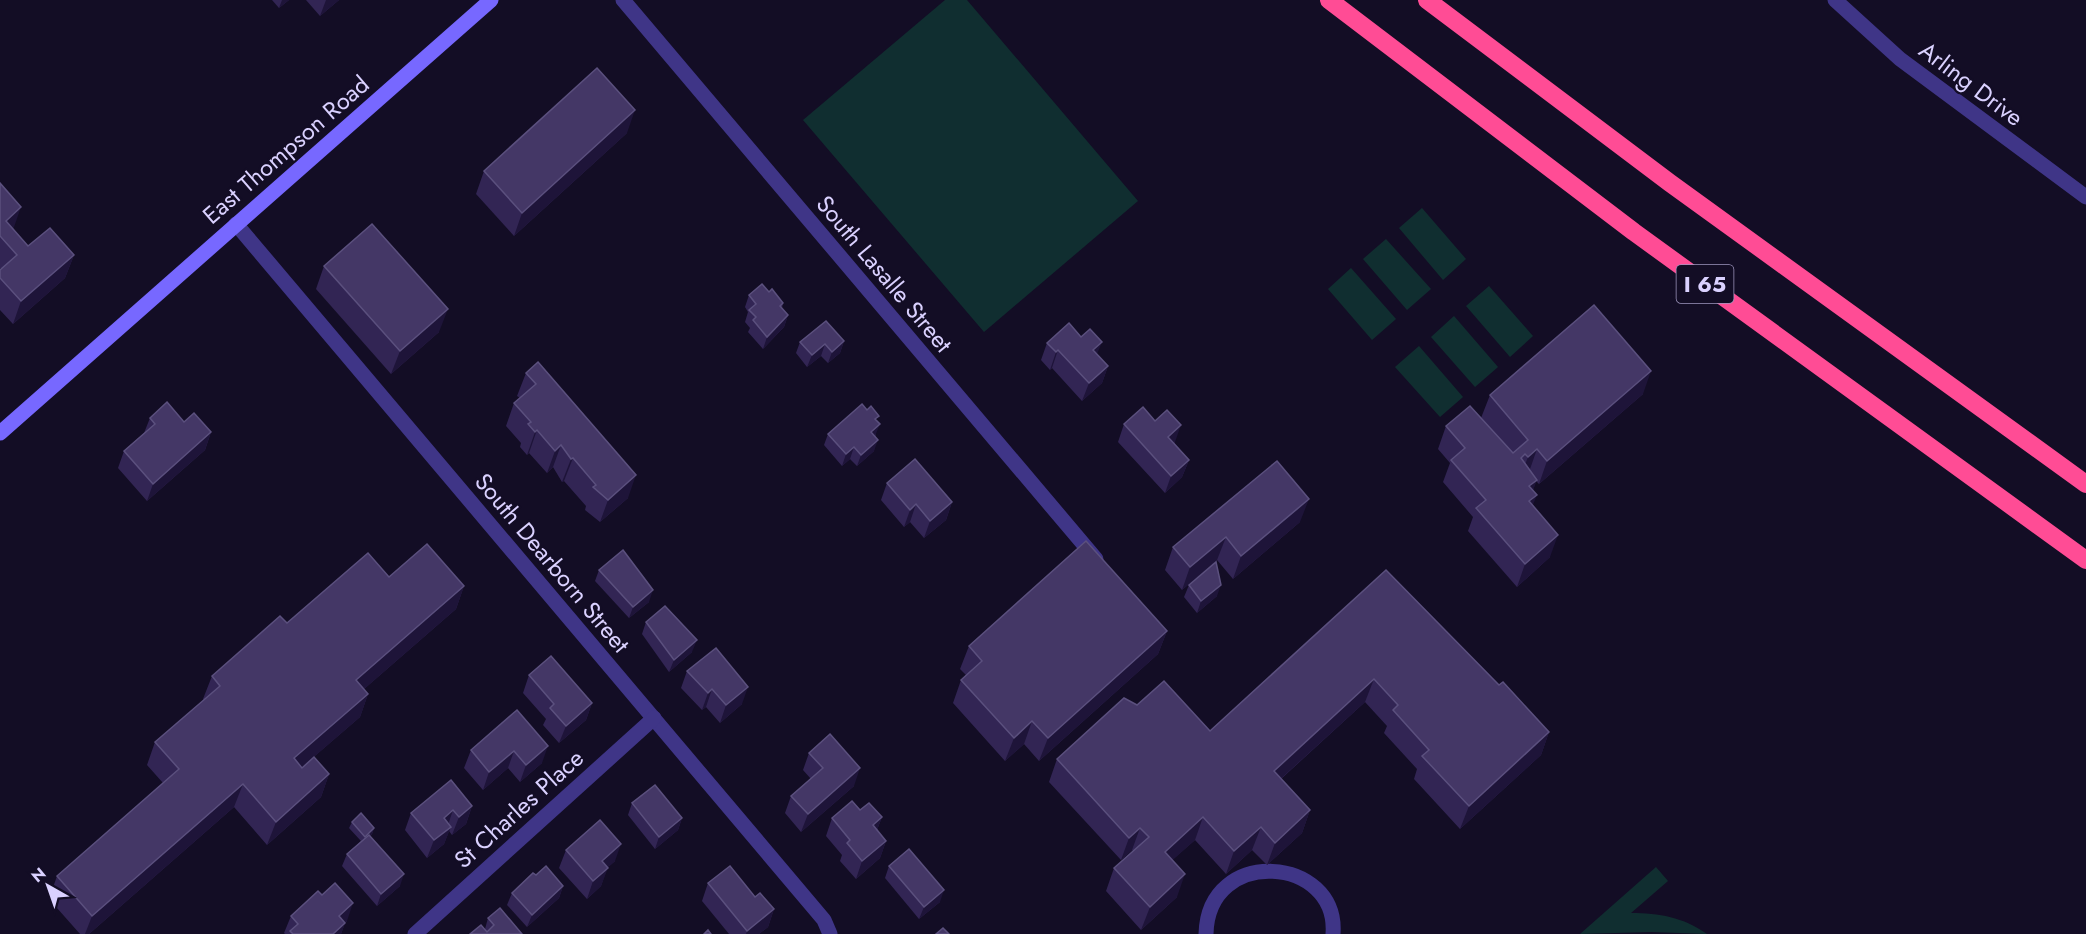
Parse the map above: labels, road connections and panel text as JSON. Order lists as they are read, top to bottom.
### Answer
{
  "streets": {
    "highway": ["I 65"],
    "main road": ["East Thompson Road"],
    "street": [
      "Arling Drive",
      "South Lasalle Street",
      "South Dearborn Street",
      "St Charles Place"
    ]
  },
  "crossings": [
    ["East Thompson Road", "South Dearborn Street"],
    ["South Dearborn Street", "St Charles Place"]
  ],
  "north": "top left"
}
